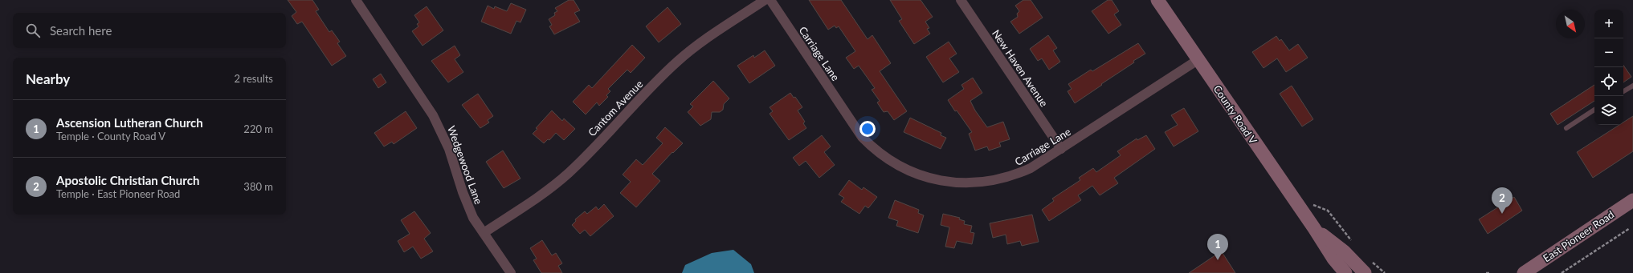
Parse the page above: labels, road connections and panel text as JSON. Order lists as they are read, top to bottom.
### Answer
{
  "streets": {
    "main road": ["County Road V", "East Pioneer Road"],
    "street": [
      "Carriage Lane",
      "New Haven Avenue",
      "Cantom Avenue",
      "Wedgewood Lane"
    ]
  },
  "crossings": [
    ["Carriage Lane", "New Haven Avenue"],
    ["Carriage Lane", "County Road V"],
    ["Cantom Avenue", "Wedgewood Lane"]
  ],
  "north": "bottom right",
  "page": {
    "map_buttons": ["+", "−"],
    "search": "Search here",
    "heading": ["Nearby", "2 results"],
    "list": [
      {
        "mark": "1",
        "name": "Ascension Lutheran Church",
        "note": "Temple · County Road V",
        "value": "220 m"
      },
      {
        "mark": "2",
        "name": "Apostolic Christian Church",
        "note": "Temple · East Pioneer Road",
        "value": "380 m"
      }
    ],
    "pins": ["2", "1"]
  }
}
